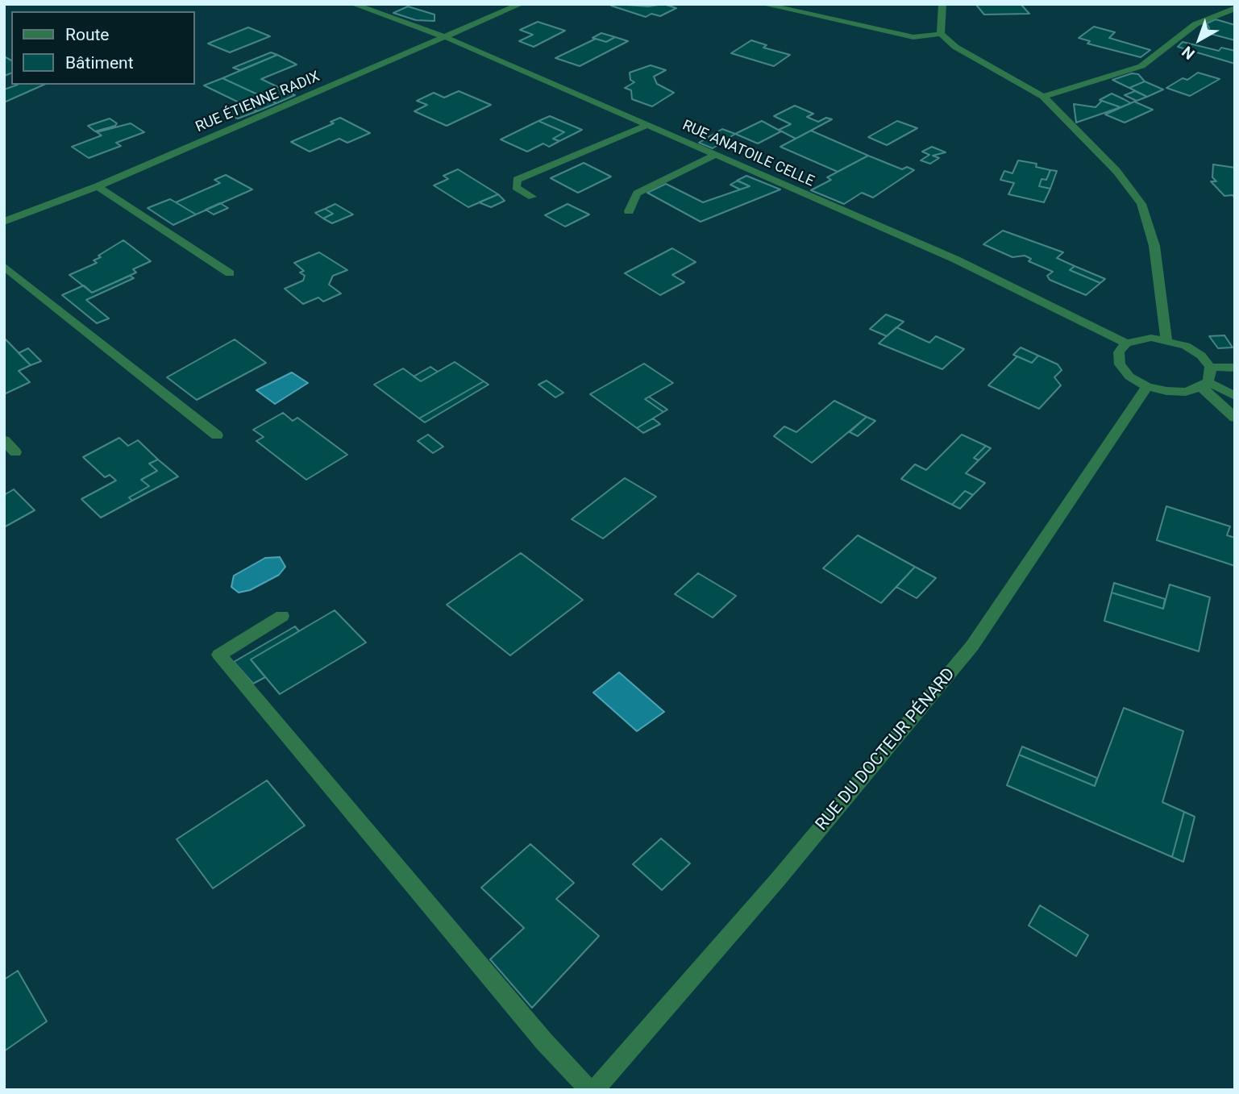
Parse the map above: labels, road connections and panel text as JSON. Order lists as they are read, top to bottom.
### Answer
{
  "streets": {
    "street": ["RUE ÉTIENNE RADIX", "RUE ANATOILE CELLE", "RUE DU DOCTEUR PÉNARD"]
  },
  "crossings": [
    ["RUE ÉTIENNE RADIX", "RUE ANATOILE CELLE"]
  ],
  "legend": ["Route", "Bâtiment"],
  "north": "bottom left"
}
